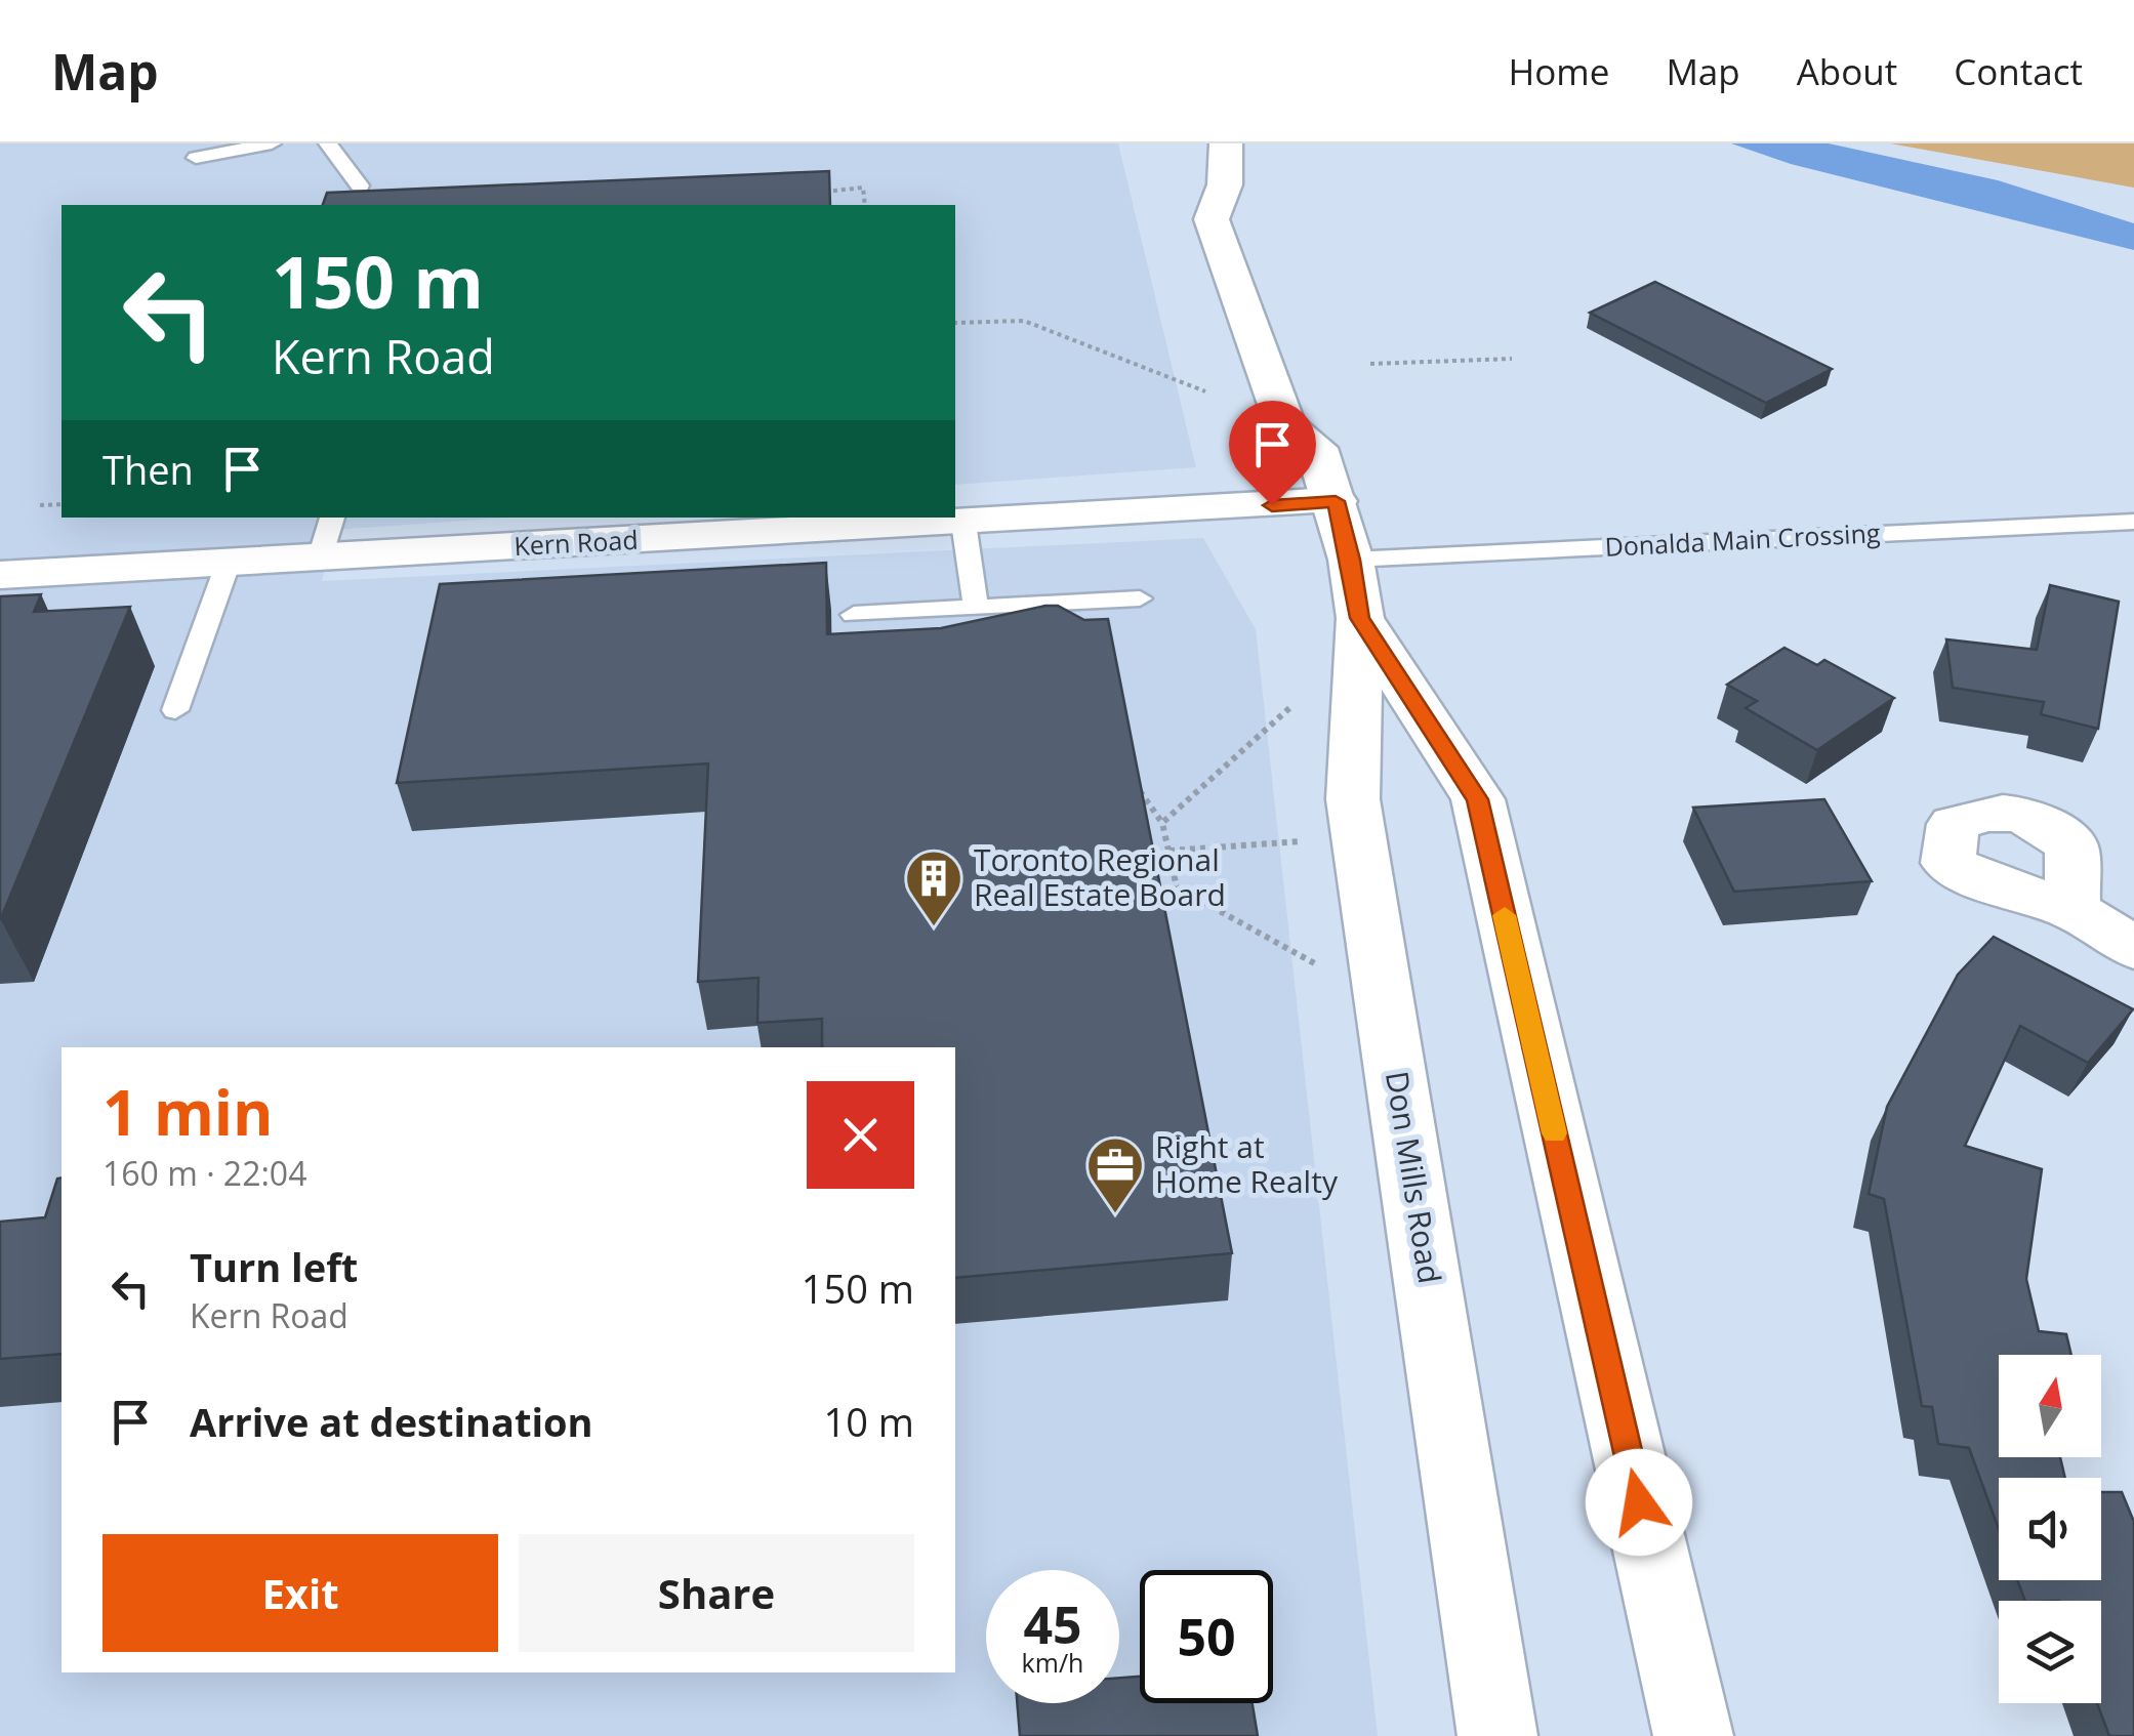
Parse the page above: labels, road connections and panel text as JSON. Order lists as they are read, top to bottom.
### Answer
{
  "streets": {
    "main road": ["Kern Road", "Don Mills Road"],
    "lane": ["Donalda Main Crossing"]
  },
  "crossings": [
    ["Donalda Main Crossing", "Don Mills Road"],
    ["Kern Road", "Don Mills Road"]
  ],
  "places": {
    "building": ["Toronto Regional Real Estate Board"],
    "office": ["Right at Home Realty"]
  },
  "north": "top",
  "page": {
    "header": "Map",
    "nav": [
      "Home",
      "Map",
      "About",
      "Contact"
    ],
    "turn": ["150 m", "Kern Road"],
    "then": "Then",
    "heading": ["1 min", "160 m · 22:04"],
    "list": [
      {
        "name": "Turn left",
        "note": "Kern Road",
        "value": "150 m"
      },
      {
        "name": "Arrive at destination",
        "value": "10 m"
      }
    ],
    "buttons": ["Exit", "Share"],
    "speed": "45 km/h",
    "limit": "50"
  }
}
